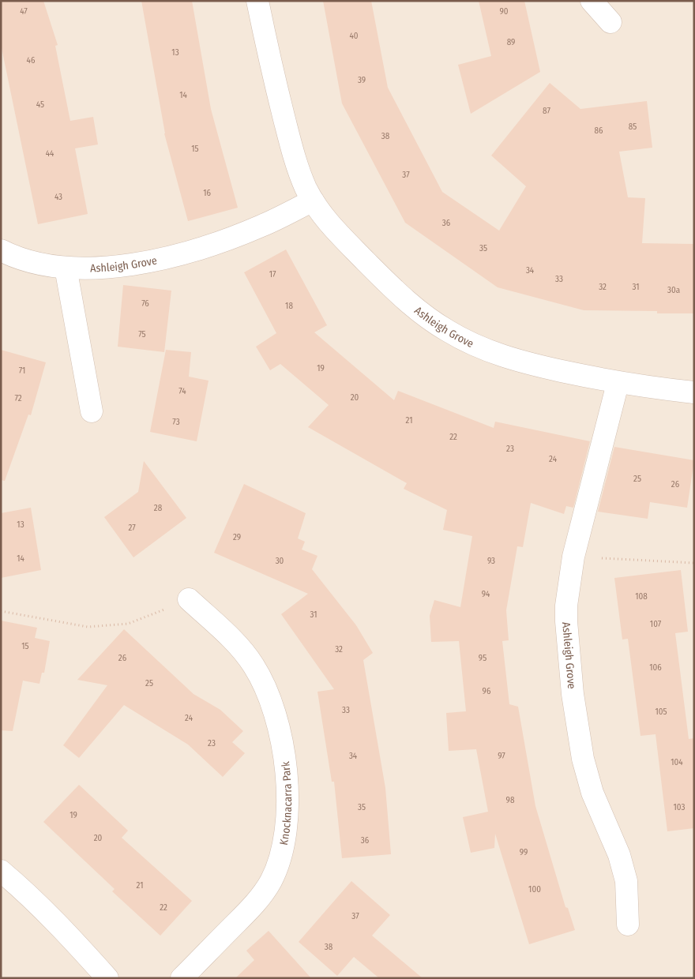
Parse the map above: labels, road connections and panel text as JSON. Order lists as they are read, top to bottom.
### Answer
{
  "streets": {
    "street": ["Ashleigh Grove", "Knocknacarra Park"]
  },
  "house_numbers": [
    "47",
    "90",
    "40",
    "89",
    "13",
    "46",
    "39",
    "14",
    "45",
    "87",
    "85",
    "86",
    "38",
    "15",
    "44",
    "37",
    "16",
    "43",
    "36",
    "35",
    "34",
    "17",
    "33",
    "32",
    "31",
    "30a",
    "76",
    "18",
    "75",
    "19",
    "71",
    "74",
    "20",
    "72",
    "21",
    "73",
    "22",
    "23",
    "24",
    "25",
    "26",
    "28",
    "13",
    "27",
    "29",
    "14",
    "30",
    "93",
    "94",
    "108",
    "31",
    "107",
    "15",
    "32",
    "26",
    "95",
    "106",
    "25",
    "96",
    "33",
    "105",
    "24",
    "23",
    "34",
    "97",
    "104",
    "98",
    "35",
    "103",
    "19",
    "20",
    "36",
    "99",
    "21",
    "100",
    "22",
    "37",
    "38"
  ]
}
